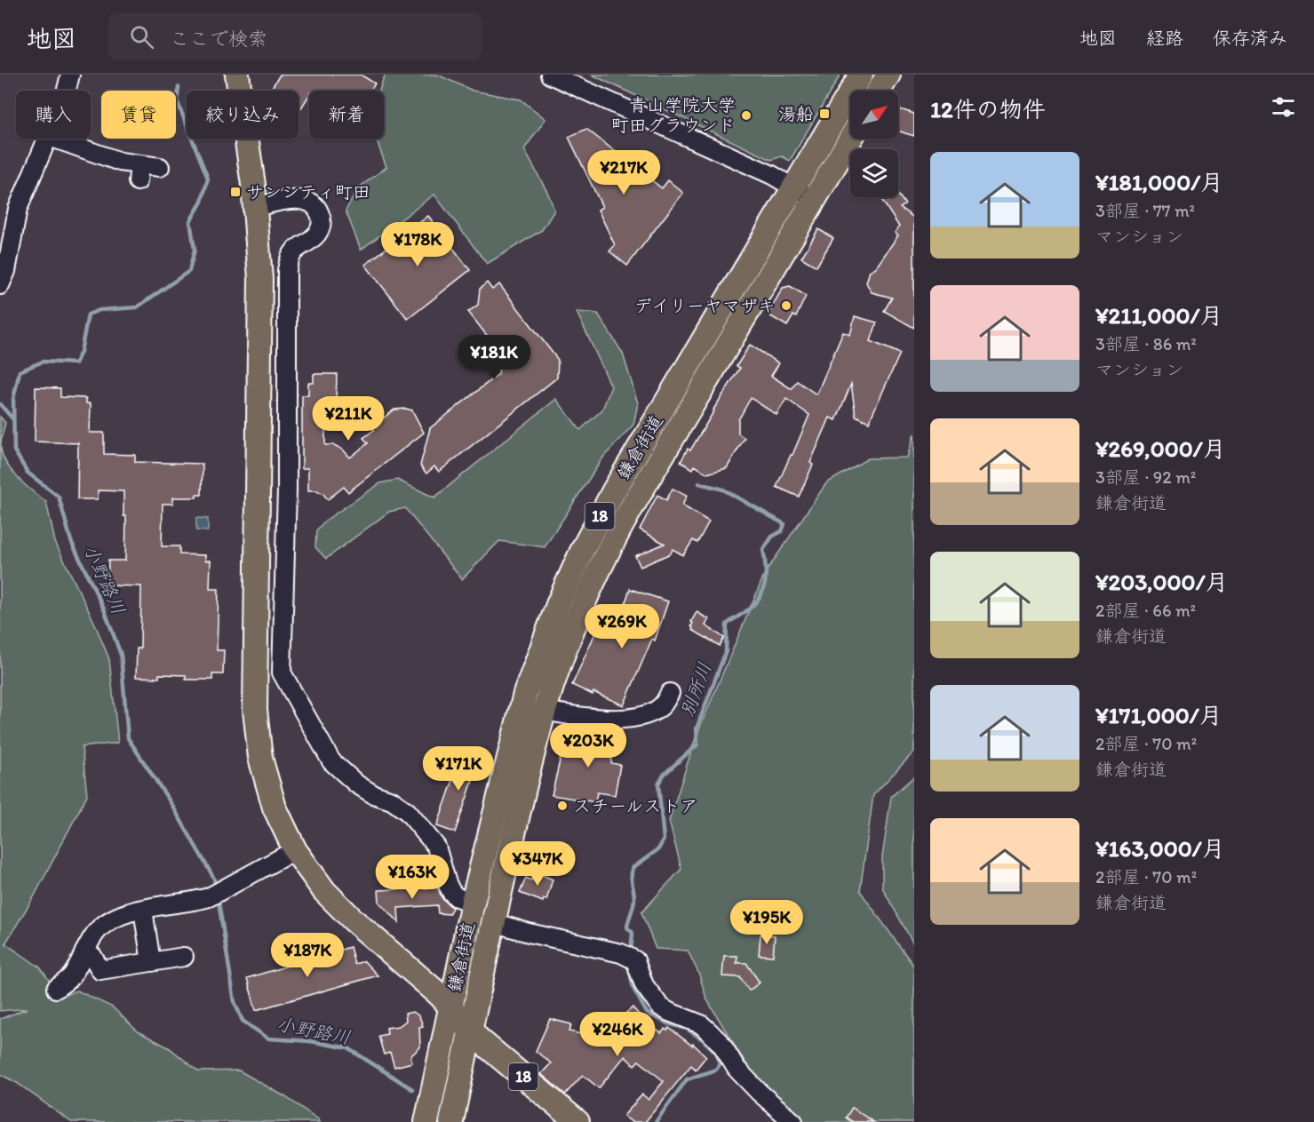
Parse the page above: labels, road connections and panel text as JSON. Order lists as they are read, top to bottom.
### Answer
{
  "streets": {
    "main road": ["鎌倉街道", "18"]
  },
  "crossings": [
    ["鎌倉街道", "18"]
  ],
  "water": ["小野路川", "別所川"],
  "places": {
    "transit": ["湯船", "サンシティ町田"],
    "other": ["青山学院大学 町田グラウンド", "デイリーヤマザキ", "スチールストア"]
  },
  "north": "top right",
  "page": {
    "header": "地図",
    "search": "ここで検索",
    "nav": ["地図", "経路", "保存済み"],
    "heading": "12件の物件",
    "chip": [
      "購入",
      "賃貸",
      "絞り込み",
      "新着"
    ],
    "list": [
      {
        "name": "¥181,000/月",
        "note": "3部屋 · 77 m² · マンション"
      },
      {
        "name": "¥211,000/月",
        "note": "3部屋 · 86 m² · マンション"
      },
      {
        "name": "¥269,000/月",
        "note": "3部屋 · 92 m² · 鎌倉街道"
      },
      {
        "name": "¥203,000/月",
        "note": "2部屋 · 66 m² · 鎌倉街道"
      },
      {
        "name": "¥171,000/月",
        "note": "2部屋 · 70 m² · 鎌倉街道"
      },
      {
        "name": "¥163,000/月",
        "note": "2部屋 · 70 m² · 鎌倉街道"
      }
    ],
    "price": [
      "¥217K",
      "¥178K",
      "¥181K",
      "¥211K",
      "¥269K",
      "¥203K",
      "¥171K",
      "¥347K",
      "¥163K",
      "¥195K",
      "¥187K",
      "¥246K"
    ]
  }
}
